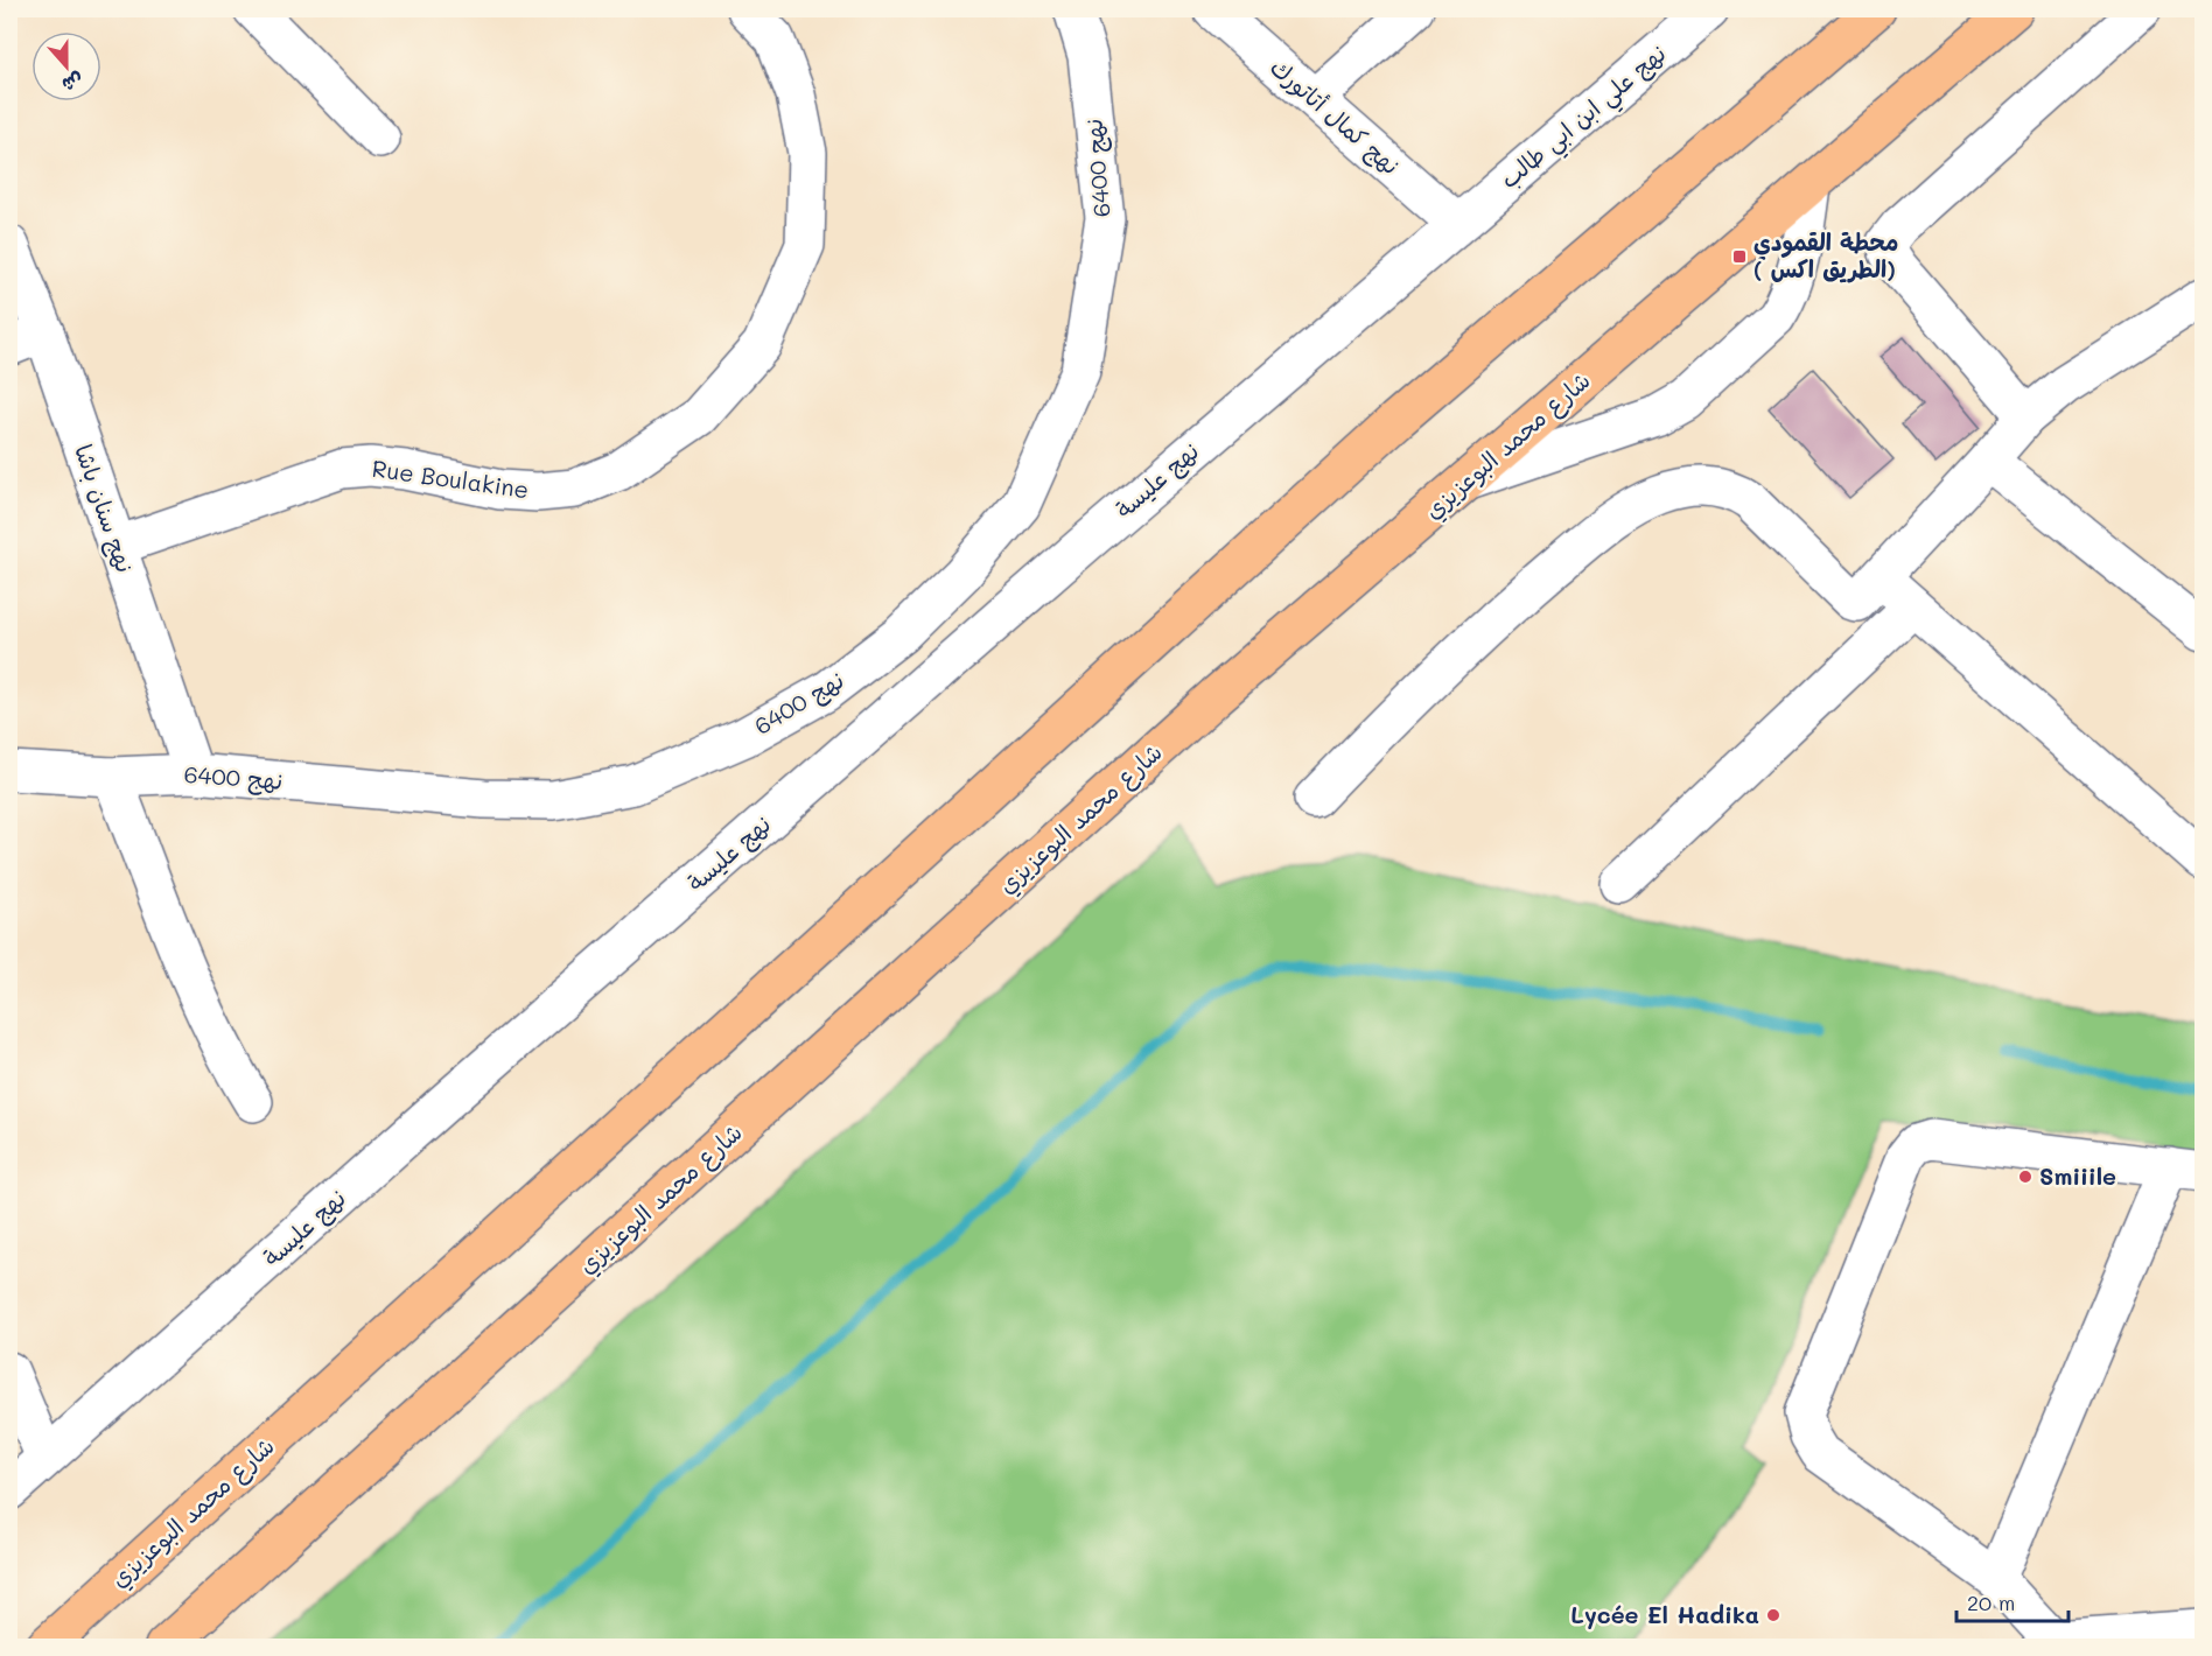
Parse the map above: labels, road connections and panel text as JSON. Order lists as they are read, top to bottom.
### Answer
{
  "streets": {
    "highway": ["شارع محمد البوعزيزي"],
    "street": [
      "نهج كمال أتاتورك",
      "نهج علي ابن ابي طالب",
      "نهج 6400",
      "Rue Boulakine",
      "نهج عليسة",
      "نهج سنان باشا"
    ]
  },
  "crossings": [
    ["نهج كمال أتاتورك", "نهج علي ابن ابي طالب"],
    ["نهج كمال أتاتورك", "نهج عليسة"],
    ["نهج علي ابن ابي طالب", "نهج عليسة"],
    ["نهج 6400", "نهج سنان باشا"],
    ["Rue Boulakine", "نهج سنان باشا"]
  ],
  "places": {
    "transit": ["محطة القمودي ( الطريق اكس)"],
    "other": ["Smiiile", "Lycée El Hadika"]
  },
  "scale_bar": "20 m",
  "north": "bottom"
}
